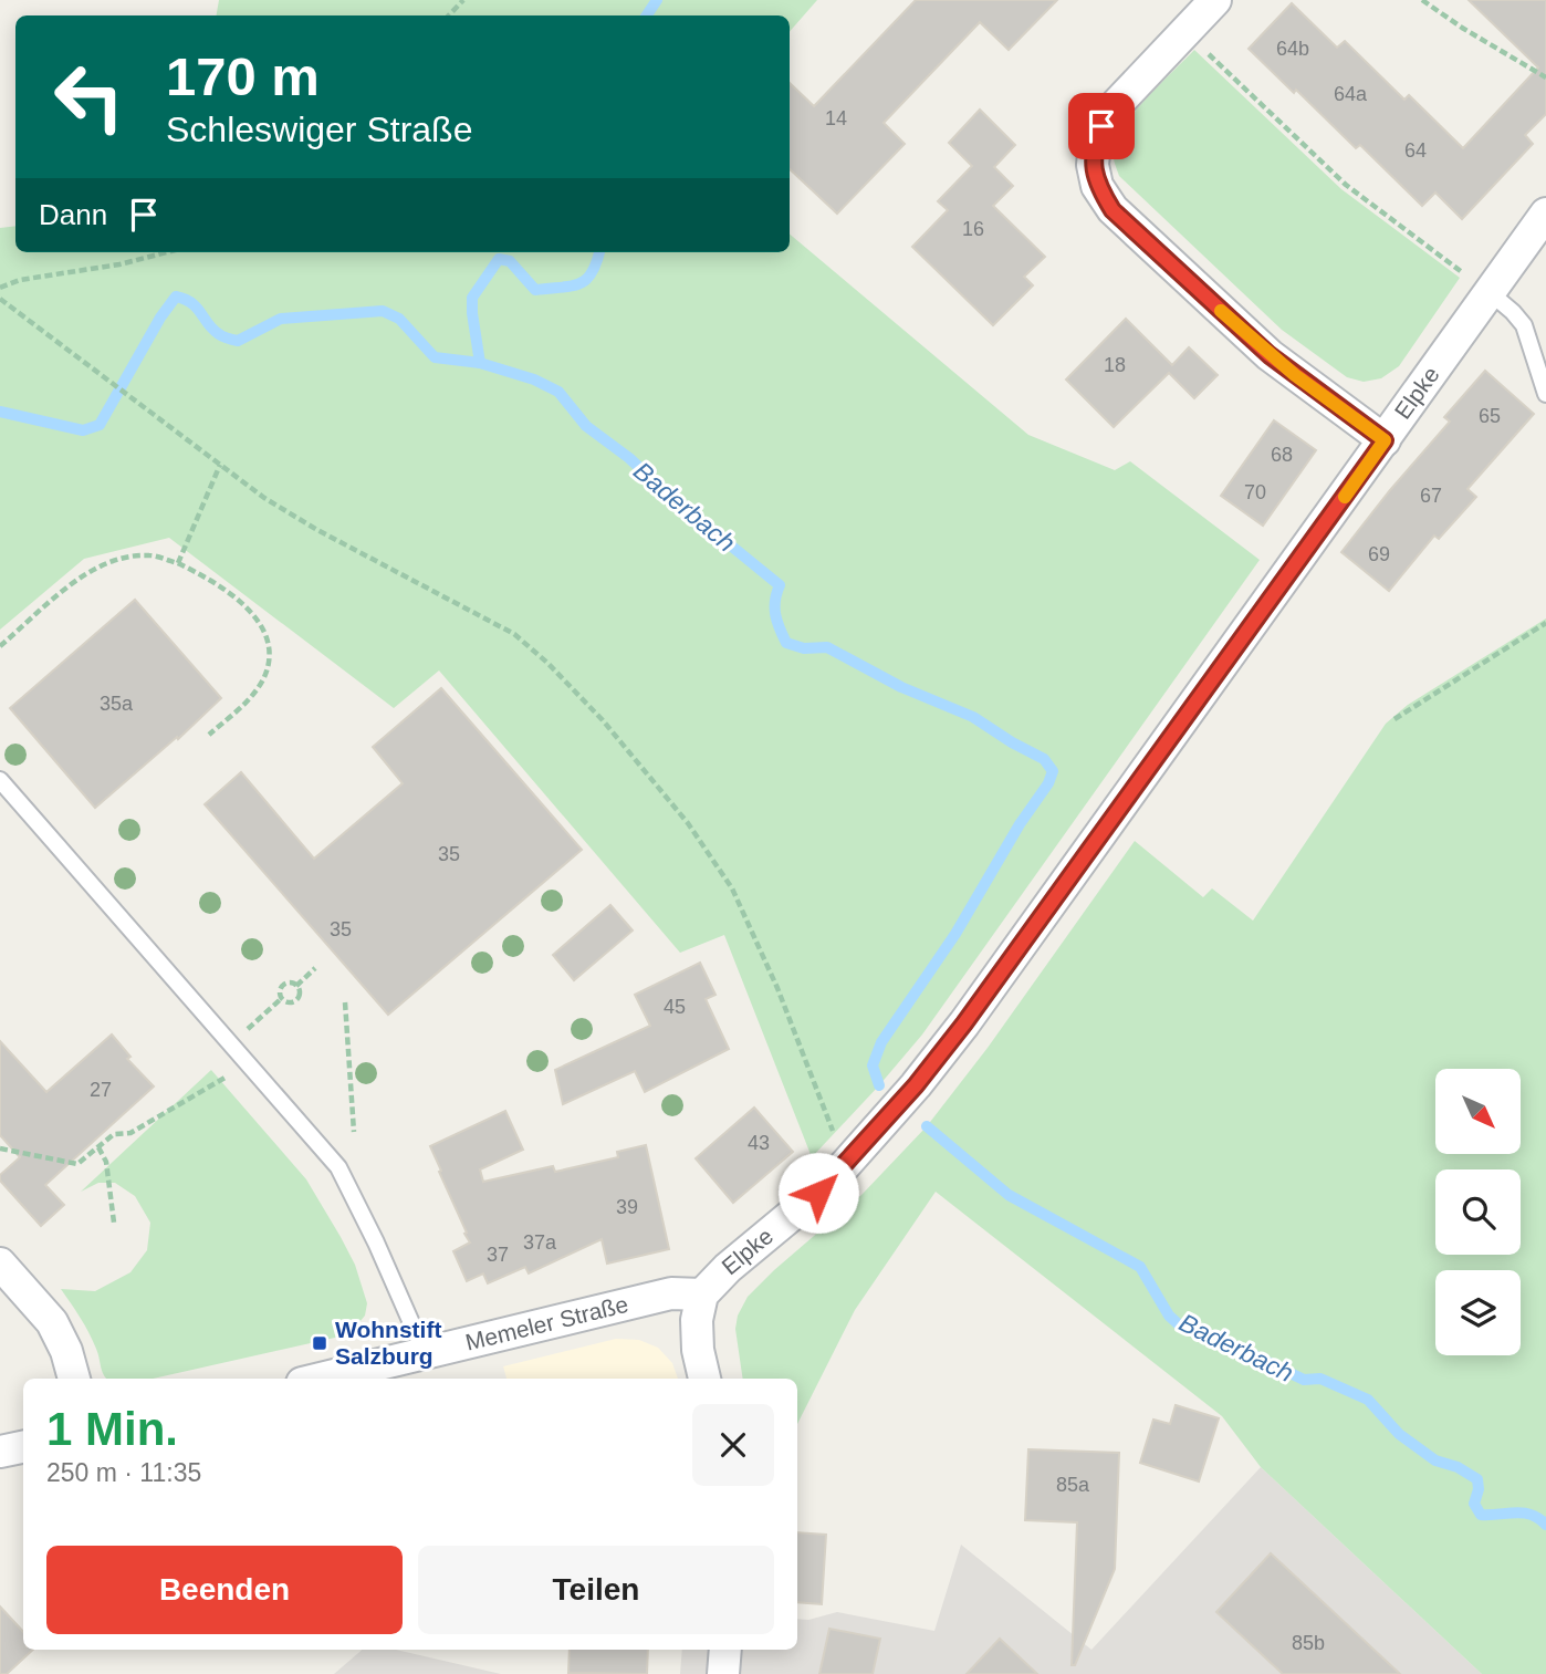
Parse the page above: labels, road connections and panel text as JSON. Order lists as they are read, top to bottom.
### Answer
{
  "streets": {
    "street": ["Elpke", "Memeler Straße"]
  },
  "crossings": [
    ["Elpke", "Memeler Straße"]
  ],
  "water": ["Baderbach"],
  "places": {
    "transit": ["Wohnstift Salzburg"]
  },
  "house_numbers": [
    "64b",
    "64a",
    "14",
    "64",
    "16",
    "18",
    "65",
    "68",
    "70",
    "67",
    "69",
    "35a",
    "35",
    "35",
    "45",
    "27",
    "43",
    "39",
    "37a",
    "37",
    "85a",
    "85b"
  ],
  "north": "bottom right",
  "page": {
    "turn": ["170 m", "Schleswiger Straße"],
    "then": "Dann",
    "heading": ["1 Min.", "250 m · 11:35"],
    "buttons": ["Beenden", "Teilen"]
  }
}
